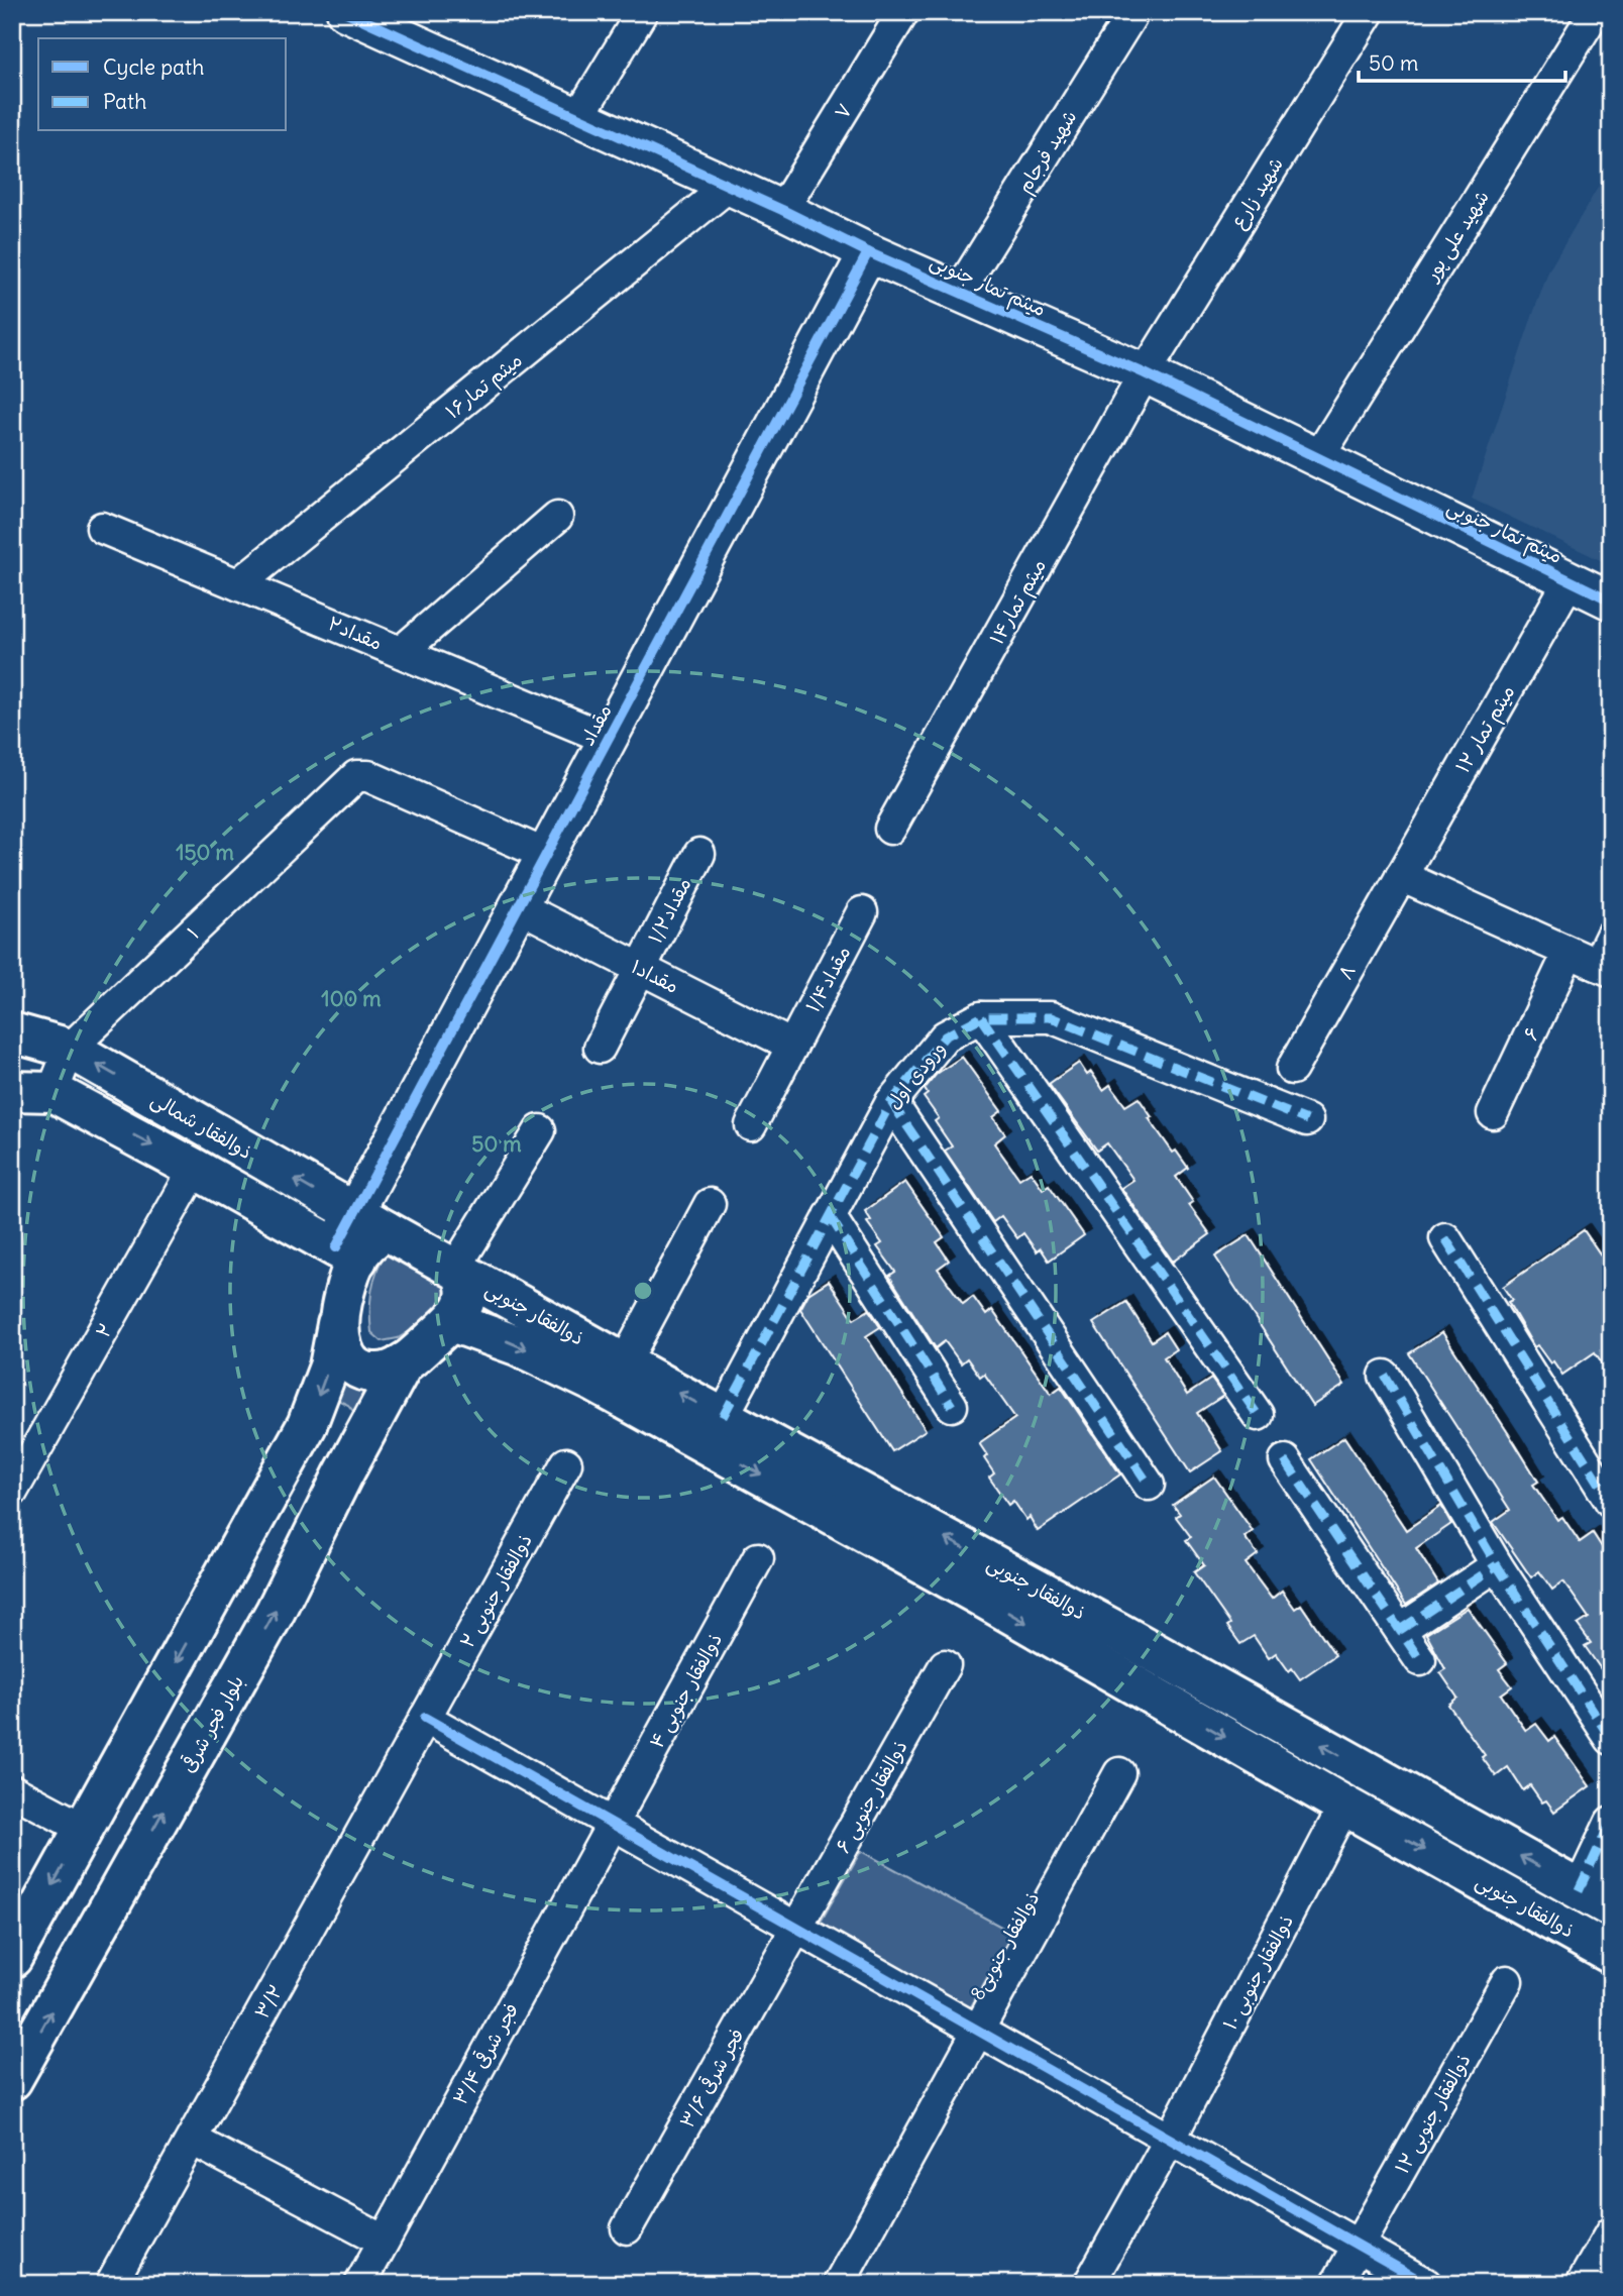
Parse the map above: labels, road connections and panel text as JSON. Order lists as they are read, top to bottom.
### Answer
{
  "streets": {
    "main road": ["ذوالفقار شمالی", "ذوالفقار جنوبی", "بلوار فجر شرقی"],
    "street": [
      "۷",
      "شهید فرجام",
      "شهید زارع",
      "شهید علی پور",
      "میثم تمار جنوبی",
      "میثم تمار۱۶",
      "میثم تمار۱۴",
      "مقداد۲",
      "مقداد",
      "میثم تمار ۱۲",
      "مقداد۱/۲",
      "۱",
      "۸",
      "مقداد۱",
      "مقداد۱/۴",
      "۶",
      "ورودی اول",
      "۲",
      "۲ ذوالفقار جنوبی",
      "۴ ذوالفقار جنوبی",
      "۶ ذوالفقار جنوبی",
      "8ذوالفقار جنوبی",
      "۱۰ ذوالفقار جنوبی",
      "۳/۲",
      "۳/۴ فجر شرقی",
      "۳/۶ فجر شرقی",
      "۱۲ ذوالفقار جنوبی"
    ]
  },
  "crossings": [
    ["۷", "میثم تمار جنوبی"],
    ["شهید فرجام", "میثم تمار جنوبی"],
    ["شهید زارع", "میثم تمار جنوبی"],
    ["شهید زارع", "میثم تمار۱۴"],
    ["شهید علی پور", "میثم تمار جنوبی"],
    ["میثم تمار جنوبی", "میثم تمار۱۶"],
    ["میثم تمار جنوبی", "میثم تمار۱۴"],
    ["میثم تمار جنوبی", "مقداد"],
    ["میثم تمار جنوبی", "میثم تمار ۱۲"],
    ["میثم تمار۱۶", "مقداد۲"],
    ["مقداد۲", "مقداد"],
    ["مقداد", "۱"],
    ["مقداد", "مقداد۱"],
    ["مقداد", "ذوالفقار شمالی"],
    ["میثم تمار ۱۲", "۸"],
    ["مقداد۱/۲", "مقداد۱"],
    ["۱", "ذوالفقار شمالی"],
    ["مقداد۱", "مقداد۱/۴"],
    ["ورودی اول", "ذوالفقار جنوبی"],
    ["ذوالفقار شمالی", "ذوالفقار جنوبی"],
    ["ذوالفقار شمالی", "۲"],
    ["ذوالفقار جنوبی", "۱۰ ذوالفقار جنوبی"],
    ["۲ ذوالفقار جنوبی", "۳/۲"],
    ["۴ ذوالفقار جنوبی", "۳/۴ فجر شرقی"],
    ["۶ ذوالفقار جنوبی", "۳/۶ فجر شرقی"]
  ],
  "legend": ["Cycle path", "Path"],
  "scale_bar": "50 m",
  "rings": ["150 m", "100 m", "50 m"]
}
